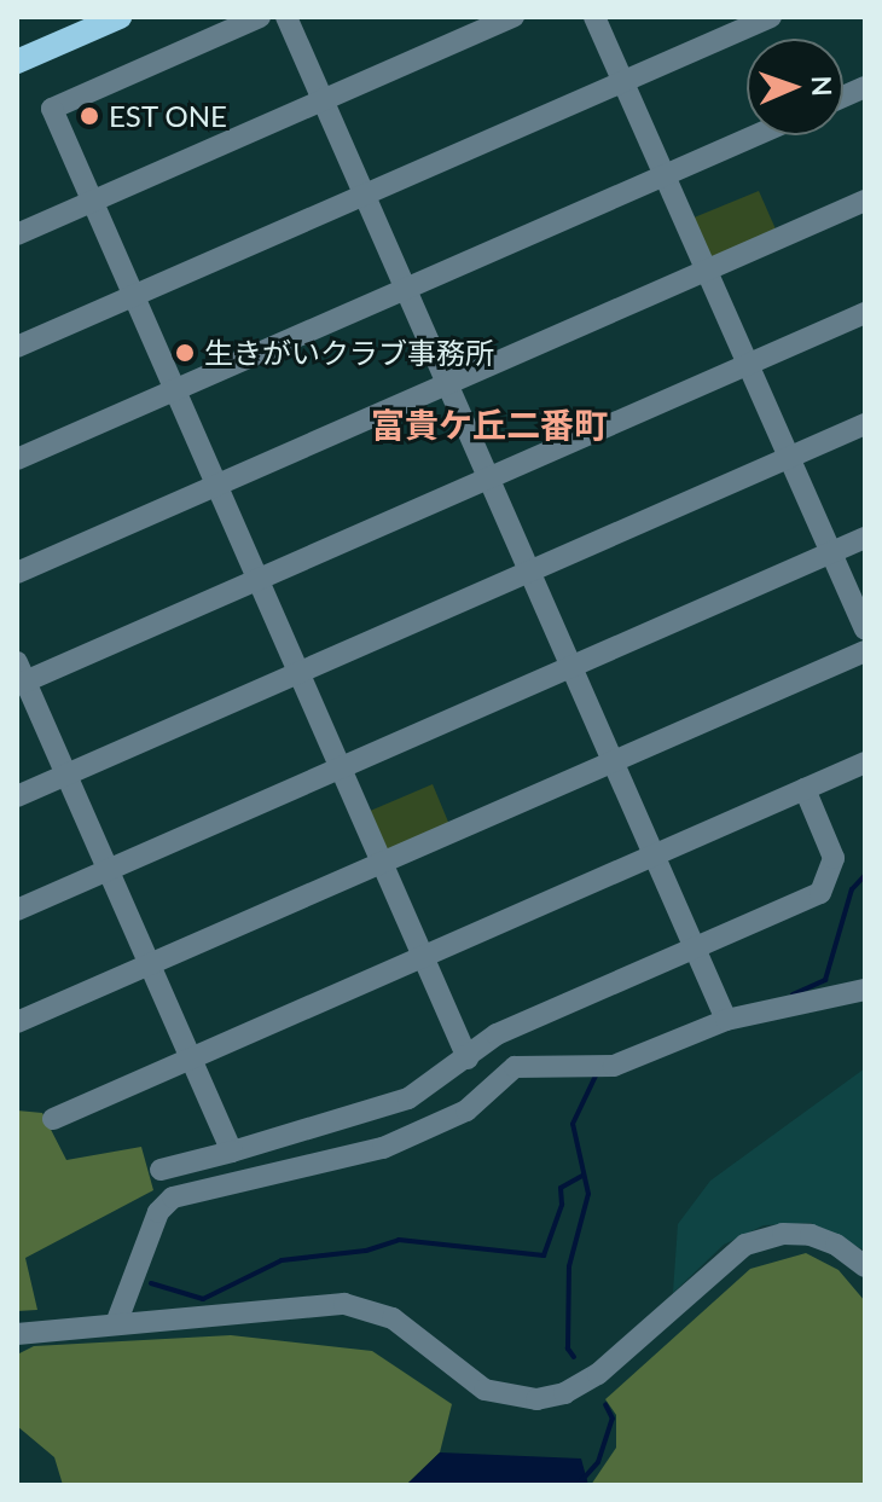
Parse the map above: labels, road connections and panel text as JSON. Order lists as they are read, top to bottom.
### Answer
{
  "districts": ["富貴ケ丘二番町"],
  "places": ["EST ONE", "生きがいクラブ事務所"],
  "north": "right"
}
